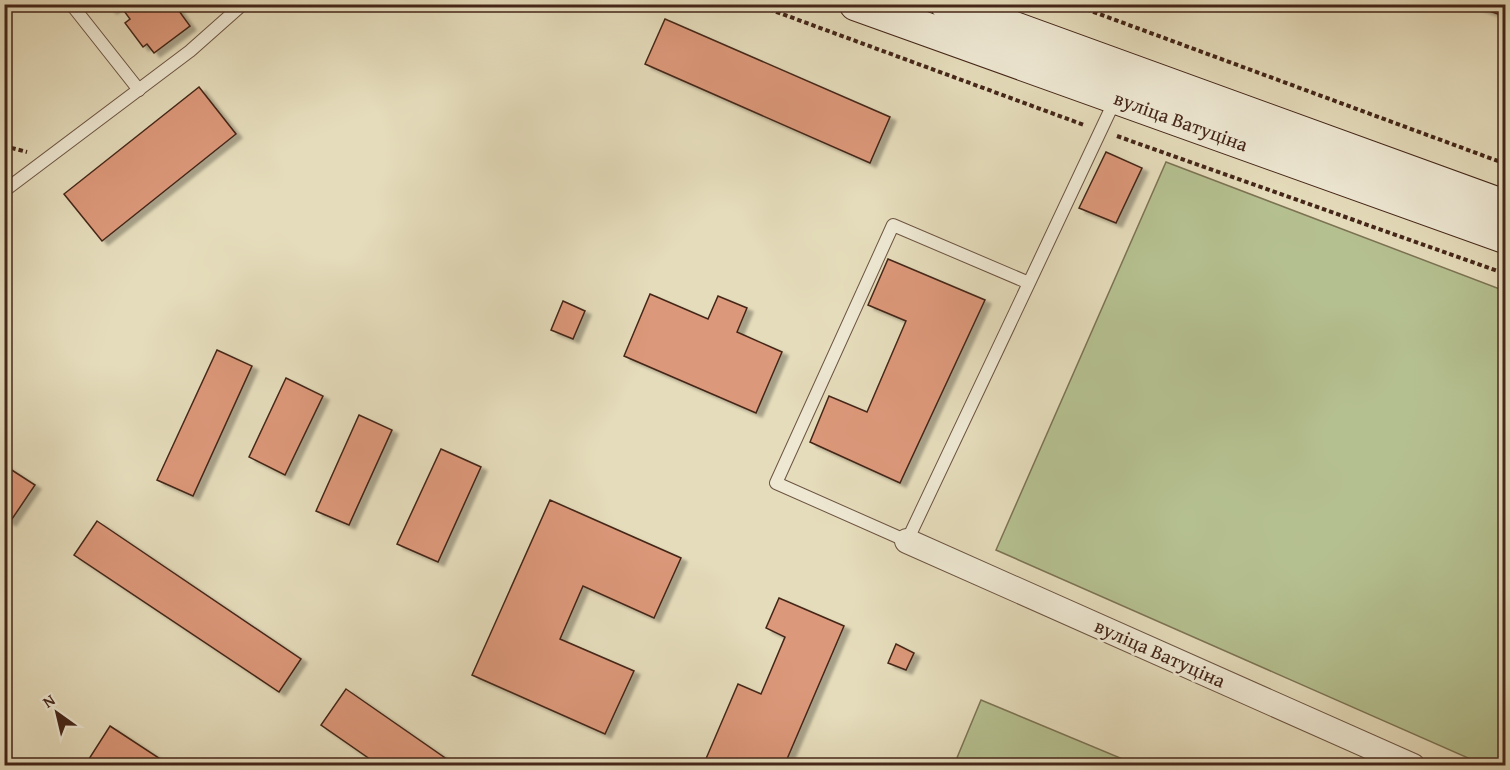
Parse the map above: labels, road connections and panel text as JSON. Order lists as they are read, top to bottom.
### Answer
{
  "streets": {
    "street": ["вуліца Ватуціна"]
  },
  "north": "top left"
}
